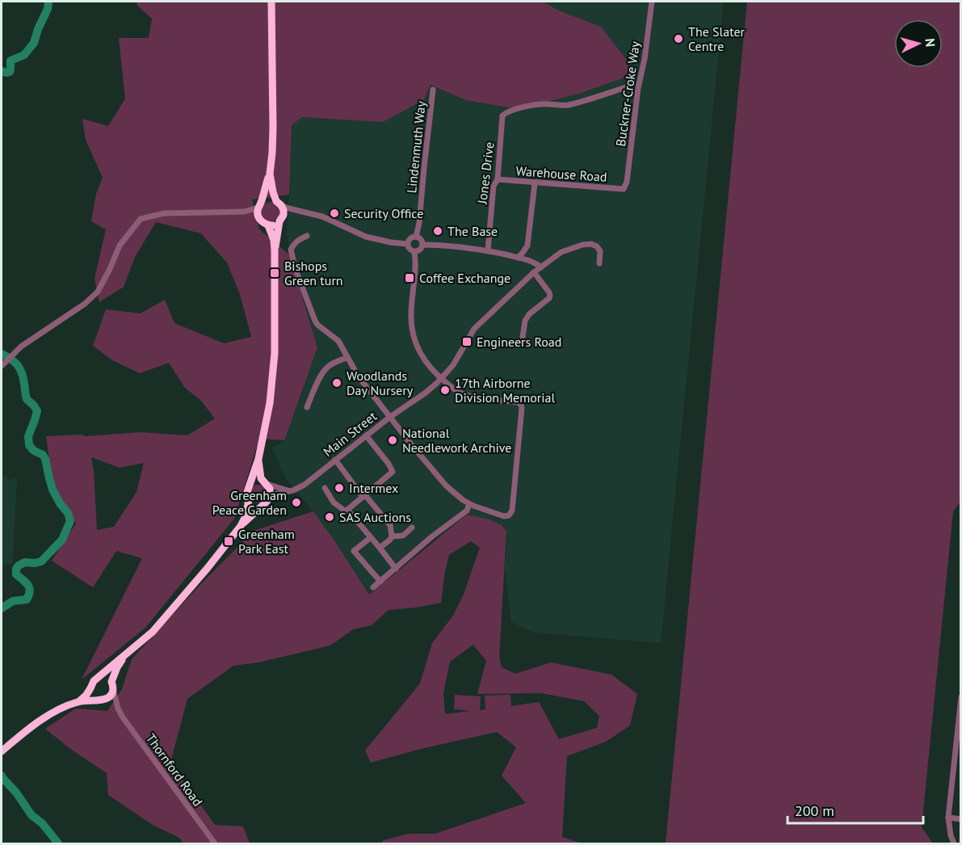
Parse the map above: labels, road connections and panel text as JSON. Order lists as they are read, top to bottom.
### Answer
{
  "streets": {
    "street": [
      "Buckner-Croke Way",
      "Lindenmuth Way",
      "Jones Drive",
      "Warehouse Road",
      "Main Street",
      "Thornford Road"
    ]
  },
  "crossings": [
    ["Buckner-Croke Way", "Warehouse Road"],
    ["Jones Drive", "Warehouse Road"]
  ],
  "places": {
    "other": [
      "The Slater Centre",
      "Security Office",
      "The Base",
      "Woodlands Day Nursery",
      "17th Airborne Division Memorial",
      "National Needlework Archive",
      "Intermex",
      "Greenham Peace Garden",
      "SAS Auctions"
    ],
    "transit": [
      "Bishops Green turn",
      "Coffee Exchange",
      "Engineers Road",
      "Greenham Park East"
    ]
  },
  "scale_bar": "200 m",
  "north": "right"
}
